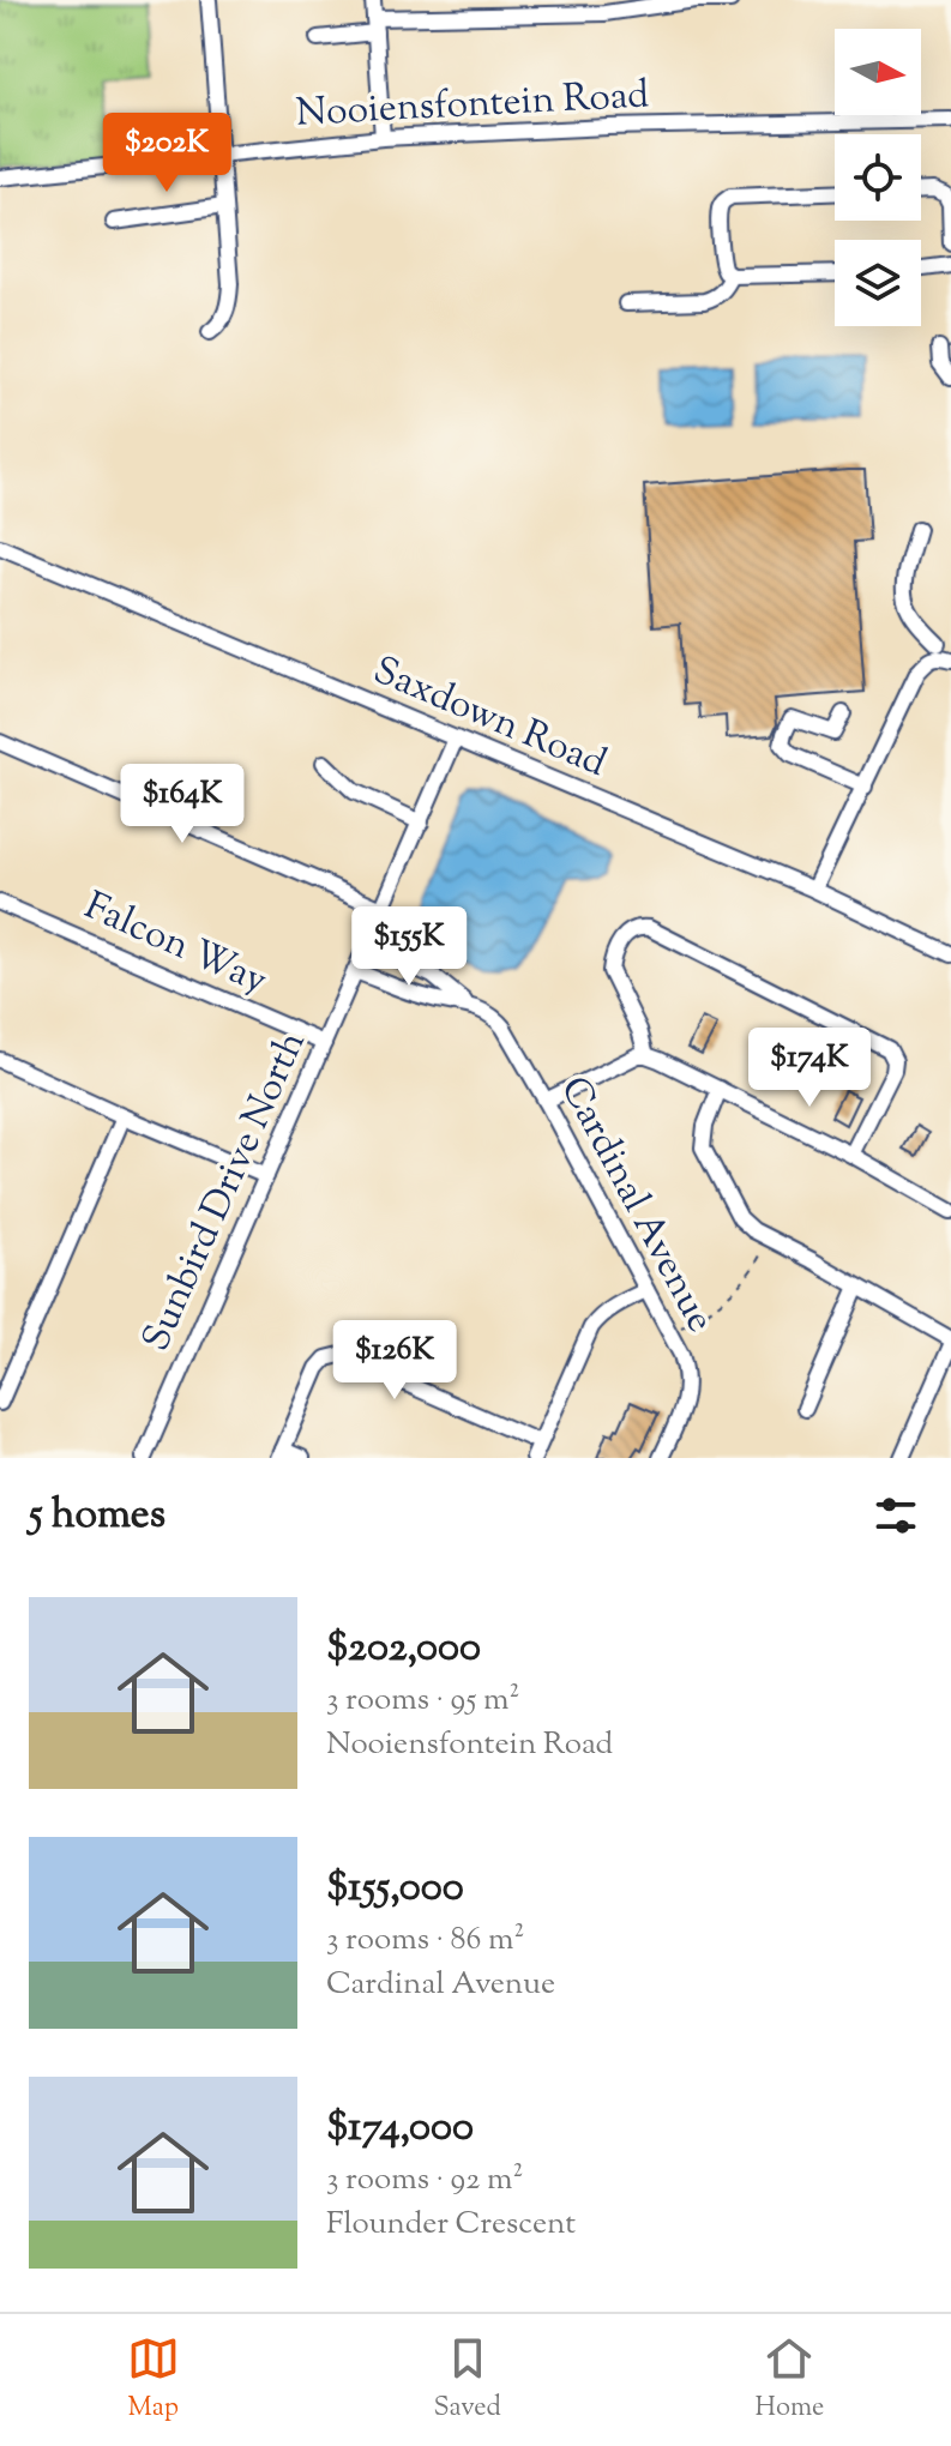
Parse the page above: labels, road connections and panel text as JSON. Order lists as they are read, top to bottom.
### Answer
{
  "streets": {
    "street": [
      "Nooiensfontein Road",
      "Saxdown Road",
      "Falcon Way",
      "Sunbird Drive North",
      "Cardinal Avenue"
    ]
  },
  "crossings": [
    ["Saxdown Road", "Sunbird Drive North"],
    ["Falcon Way", "Sunbird Drive North"],
    ["Sunbird Drive North", "Cardinal Avenue"]
  ],
  "north": "right",
  "page": {
    "price": [
      "$202K",
      "$164K",
      "$155K",
      "$174K",
      "$126K"
    ],
    "heading": "5 homes",
    "list": [
      {
        "name": "$202,000",
        "note": "3 rooms · 95 m² · Nooiensfontein Road"
      },
      {
        "name": "$155,000",
        "note": "3 rooms · 86 m² · Cardinal Avenue"
      },
      {
        "name": "$174,000",
        "note": "3 rooms · 92 m² · Flounder Crescent"
      }
    ],
    "tabs": ["Map", "Saved", "Home"]
  }
}
